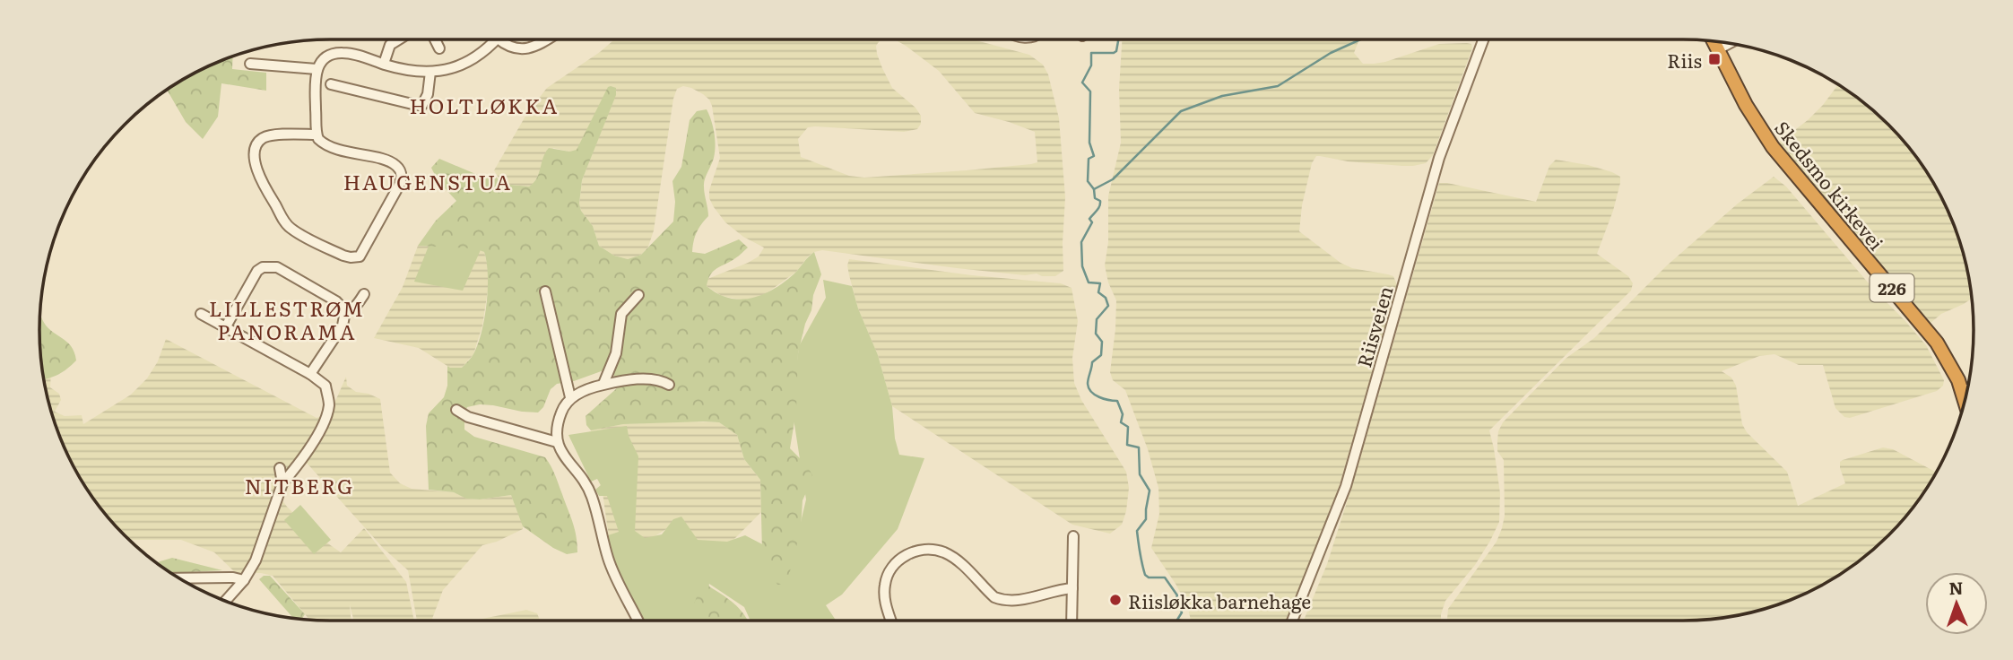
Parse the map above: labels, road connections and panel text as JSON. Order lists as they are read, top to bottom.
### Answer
{
  "streets": {
    "highway": ["Skedsmo kirkevei", "226"],
    "street": ["Riisveien"]
  },
  "districts": [
    "HOLTLØKKA",
    "HAUGENSTUA",
    "LILLESTRØM PANORAMA",
    "NITBERG"
  ],
  "places": {
    "transit": ["Riis"],
    "other": ["Riisløkka barnehage"]
  },
  "north": "top"
}
